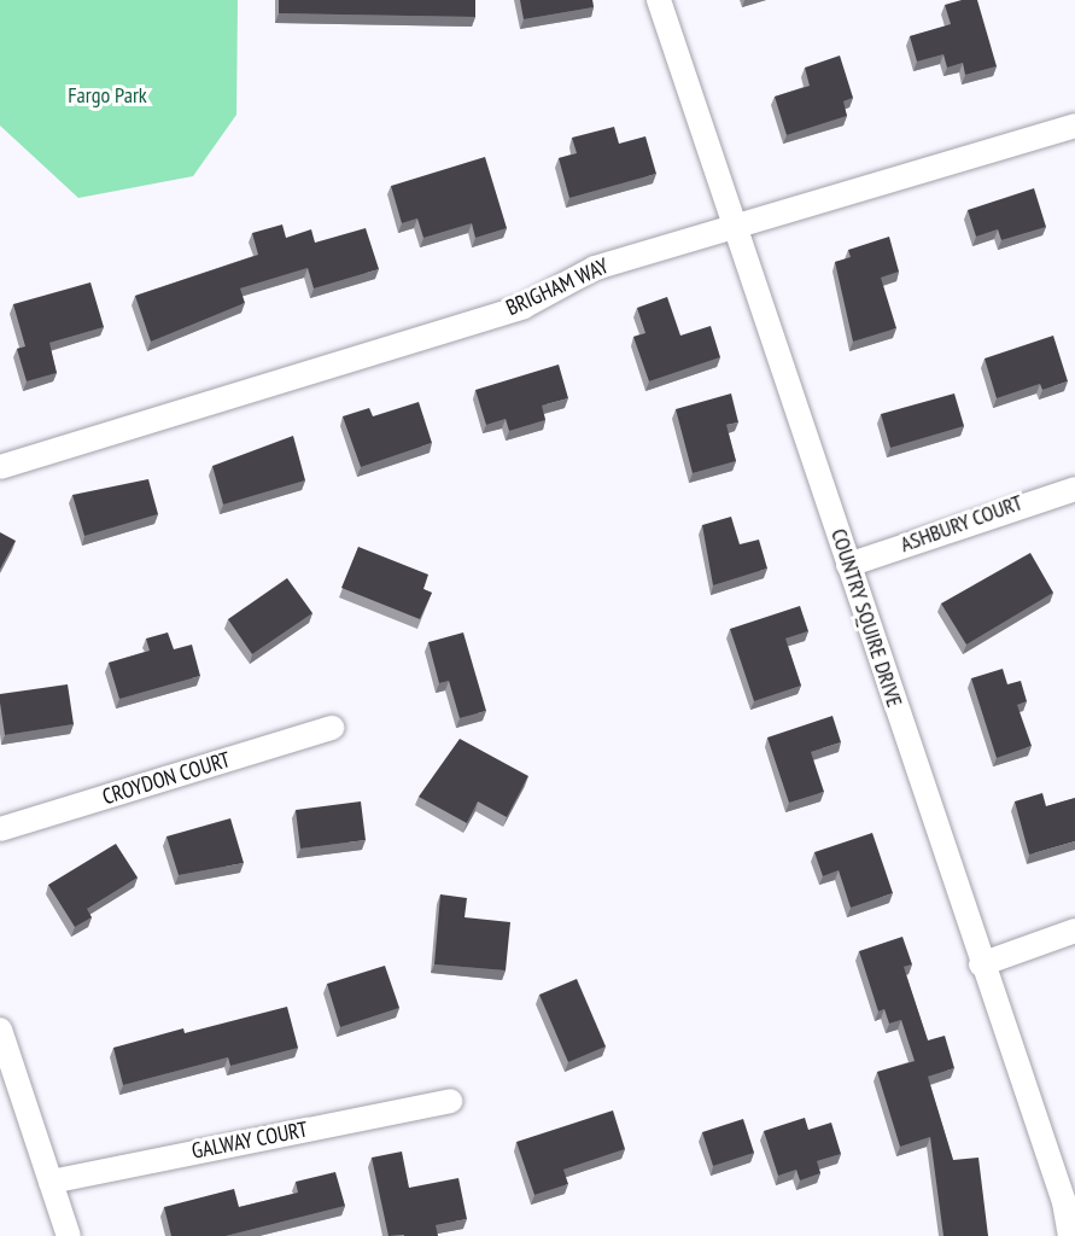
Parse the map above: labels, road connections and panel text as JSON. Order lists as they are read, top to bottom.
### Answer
{
  "streets": {
    "street": [
      "BRIGHAM WAY",
      "ASHBURY COURT",
      "COUNTRY SQUIRE DRIVE",
      "CROYDON COURT",
      "GALWAY COURT"
    ]
  },
  "crossings": [
    ["BRIGHAM WAY", "COUNTRY SQUIRE DRIVE"],
    ["ASHBURY COURT", "COUNTRY SQUIRE DRIVE"]
  ],
  "parks": ["Fargo Park"]
}
